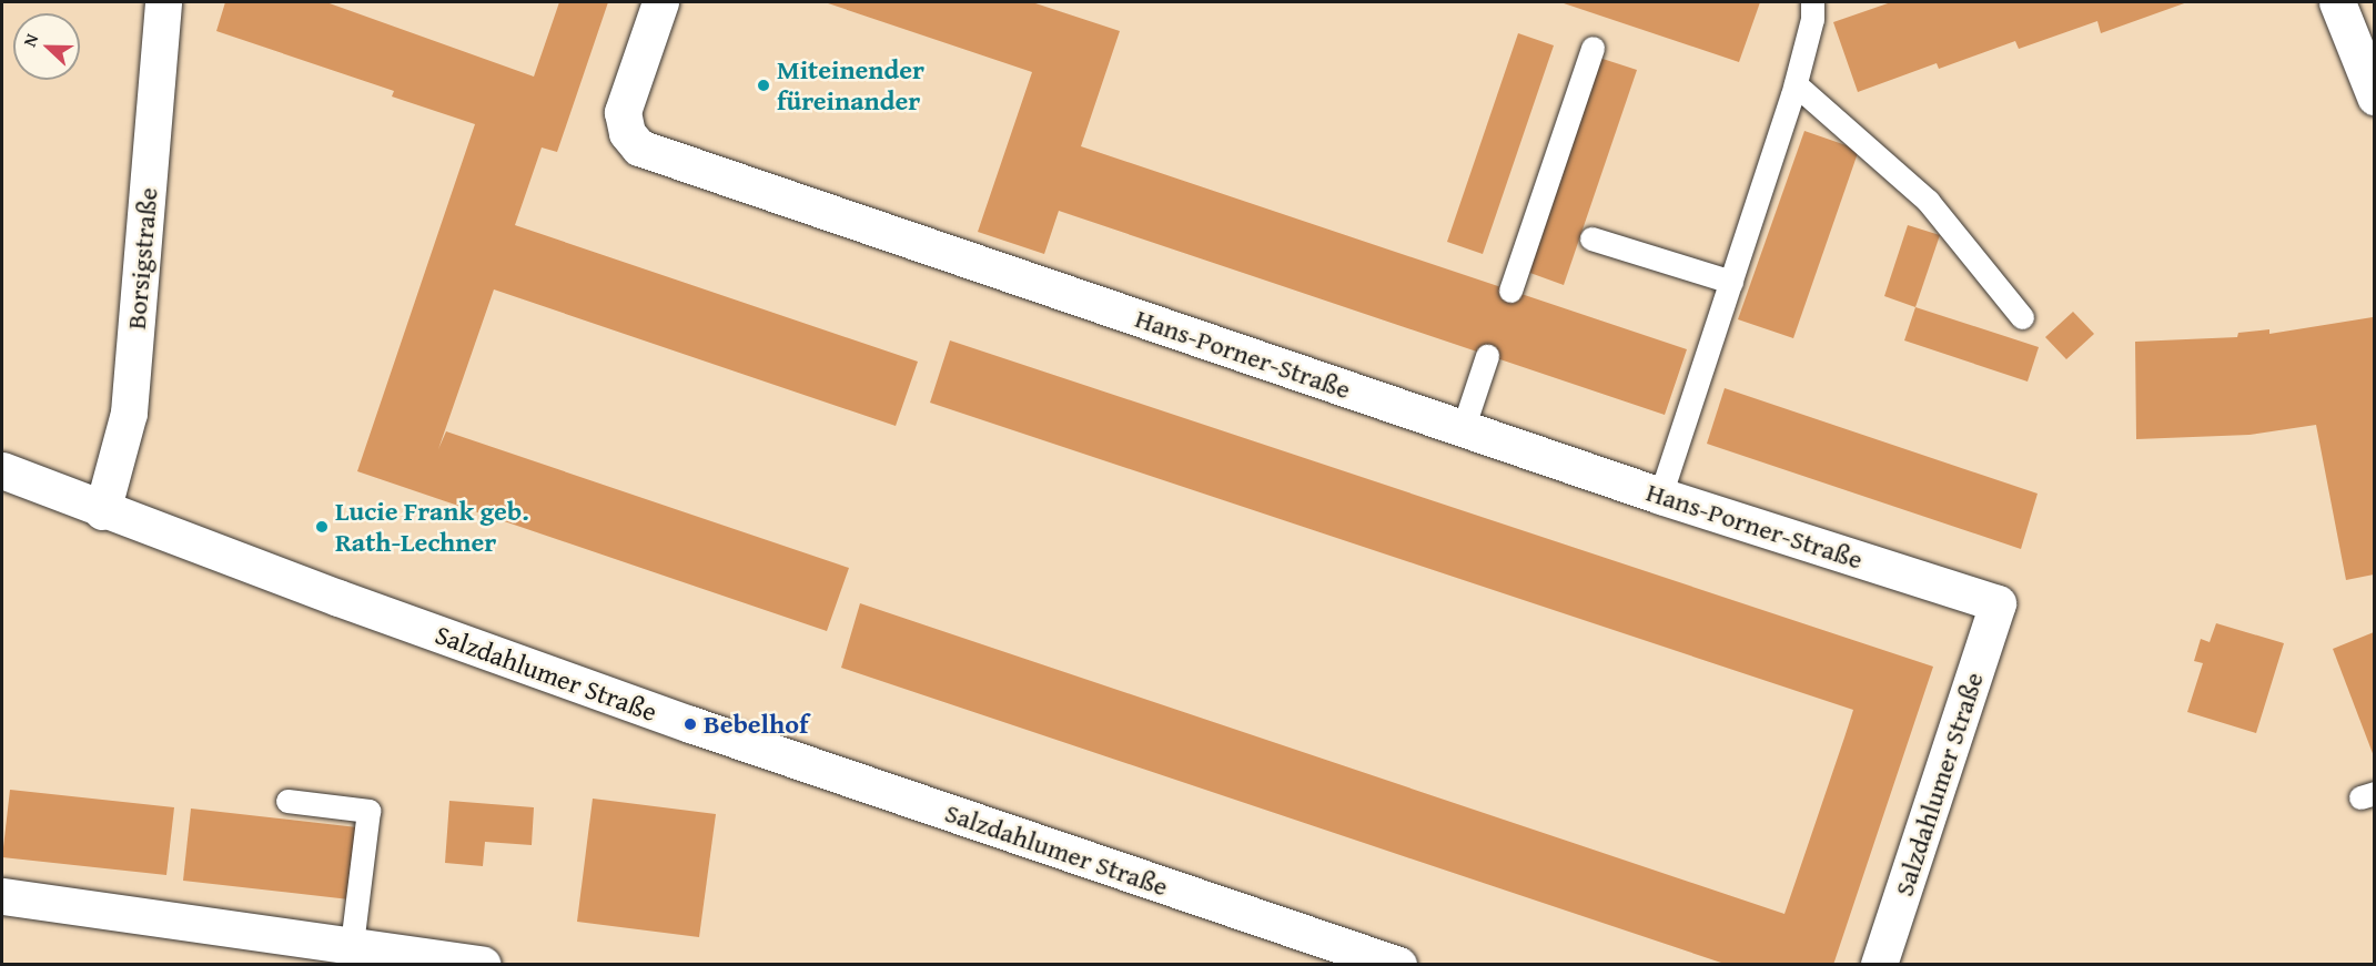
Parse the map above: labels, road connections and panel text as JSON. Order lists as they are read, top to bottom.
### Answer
{
  "streets": {
    "street": ["Borsigstraße", "Hans-Porner-Straße", "Salzdahlumer Straße"]
  },
  "crossings": [
    ["Borsigstraße", "Salzdahlumer Straße"],
    ["Hans-Porner-Straße", "Salzdahlumer Straße"]
  ],
  "places": ["Miteinender füreinander", "Lucie Frank geb. Rath-Lechner", "Bebelhof"],
  "north": "left"
}
